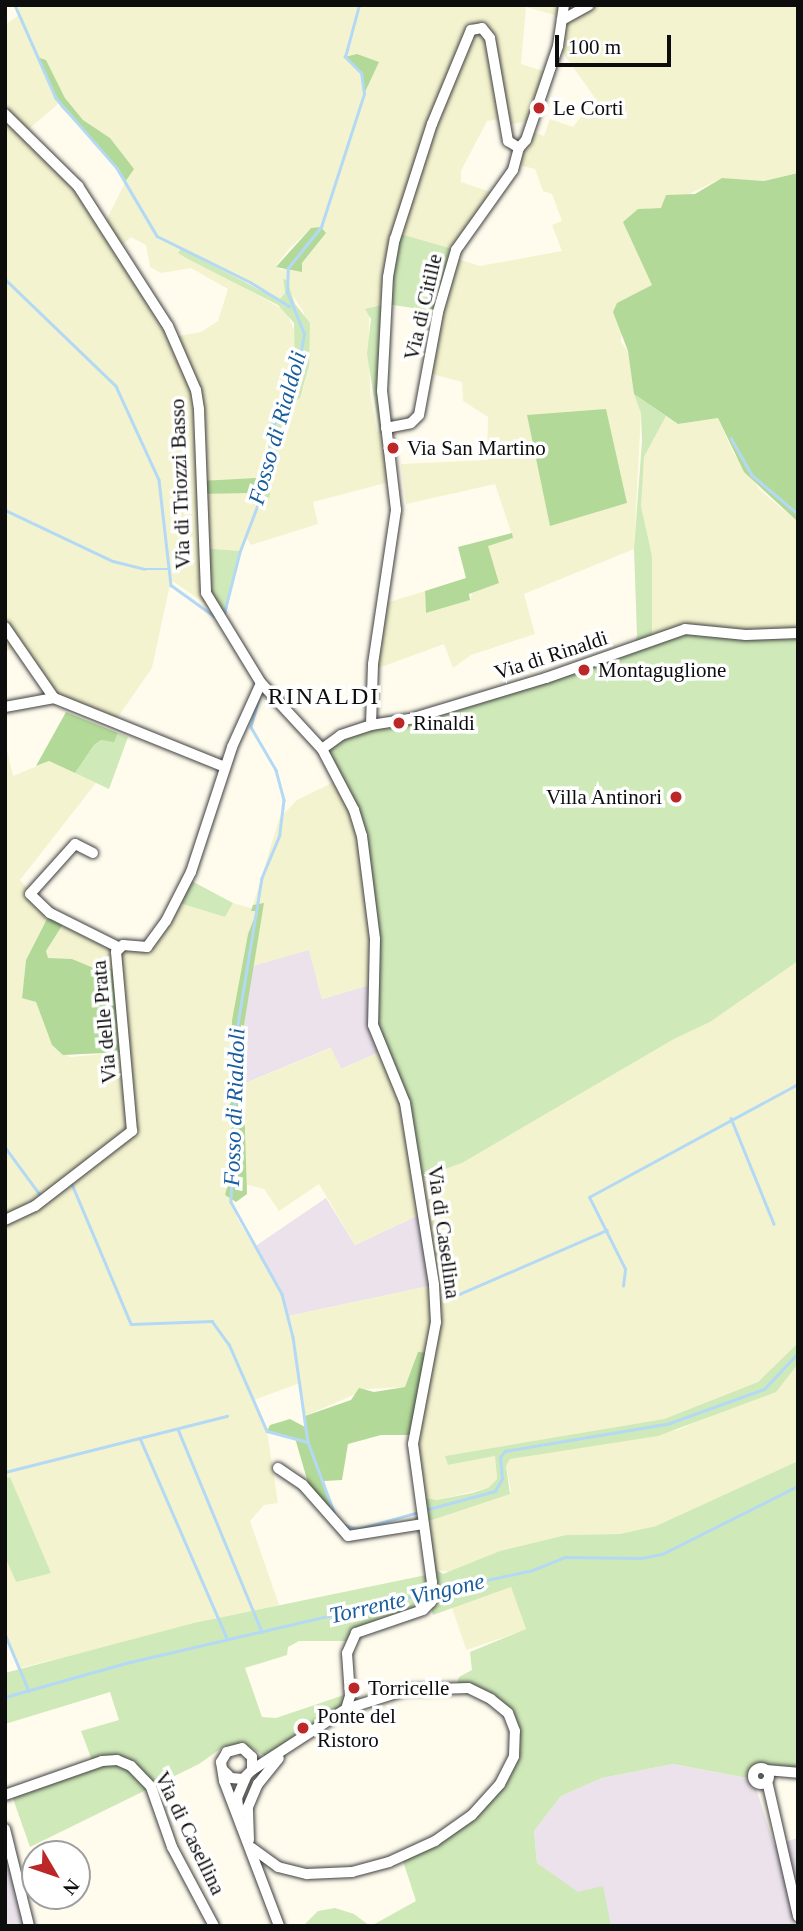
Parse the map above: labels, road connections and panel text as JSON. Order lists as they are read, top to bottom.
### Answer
{
  "streets": {
    "street": [
      "Via di Citille",
      "Via di Triozzi Basso",
      "Via di Rinaldi",
      "Via delle Prata",
      "Via di Casellina"
    ]
  },
  "crossings": [
    ["Via di Triozzi Basso", "Via di Rinaldi"],
    ["Via di Triozzi Basso", "Via delle Prata"],
    ["Via di Triozzi Basso", "Via di Casellina"],
    ["Via di Rinaldi", "Via di Casellina"]
  ],
  "districts": ["RINALDI"],
  "water": ["Fosso di Rialdoli", "Torrente Vingone"],
  "places": [
    "Le Corti",
    "Via San Martino",
    "Montaguglione",
    "Rinaldi",
    "Villa Antinori",
    "Torricelle",
    "Ponte del Ristoro"
  ],
  "scale_bar": "100 m",
  "north": "bottom right"
}
